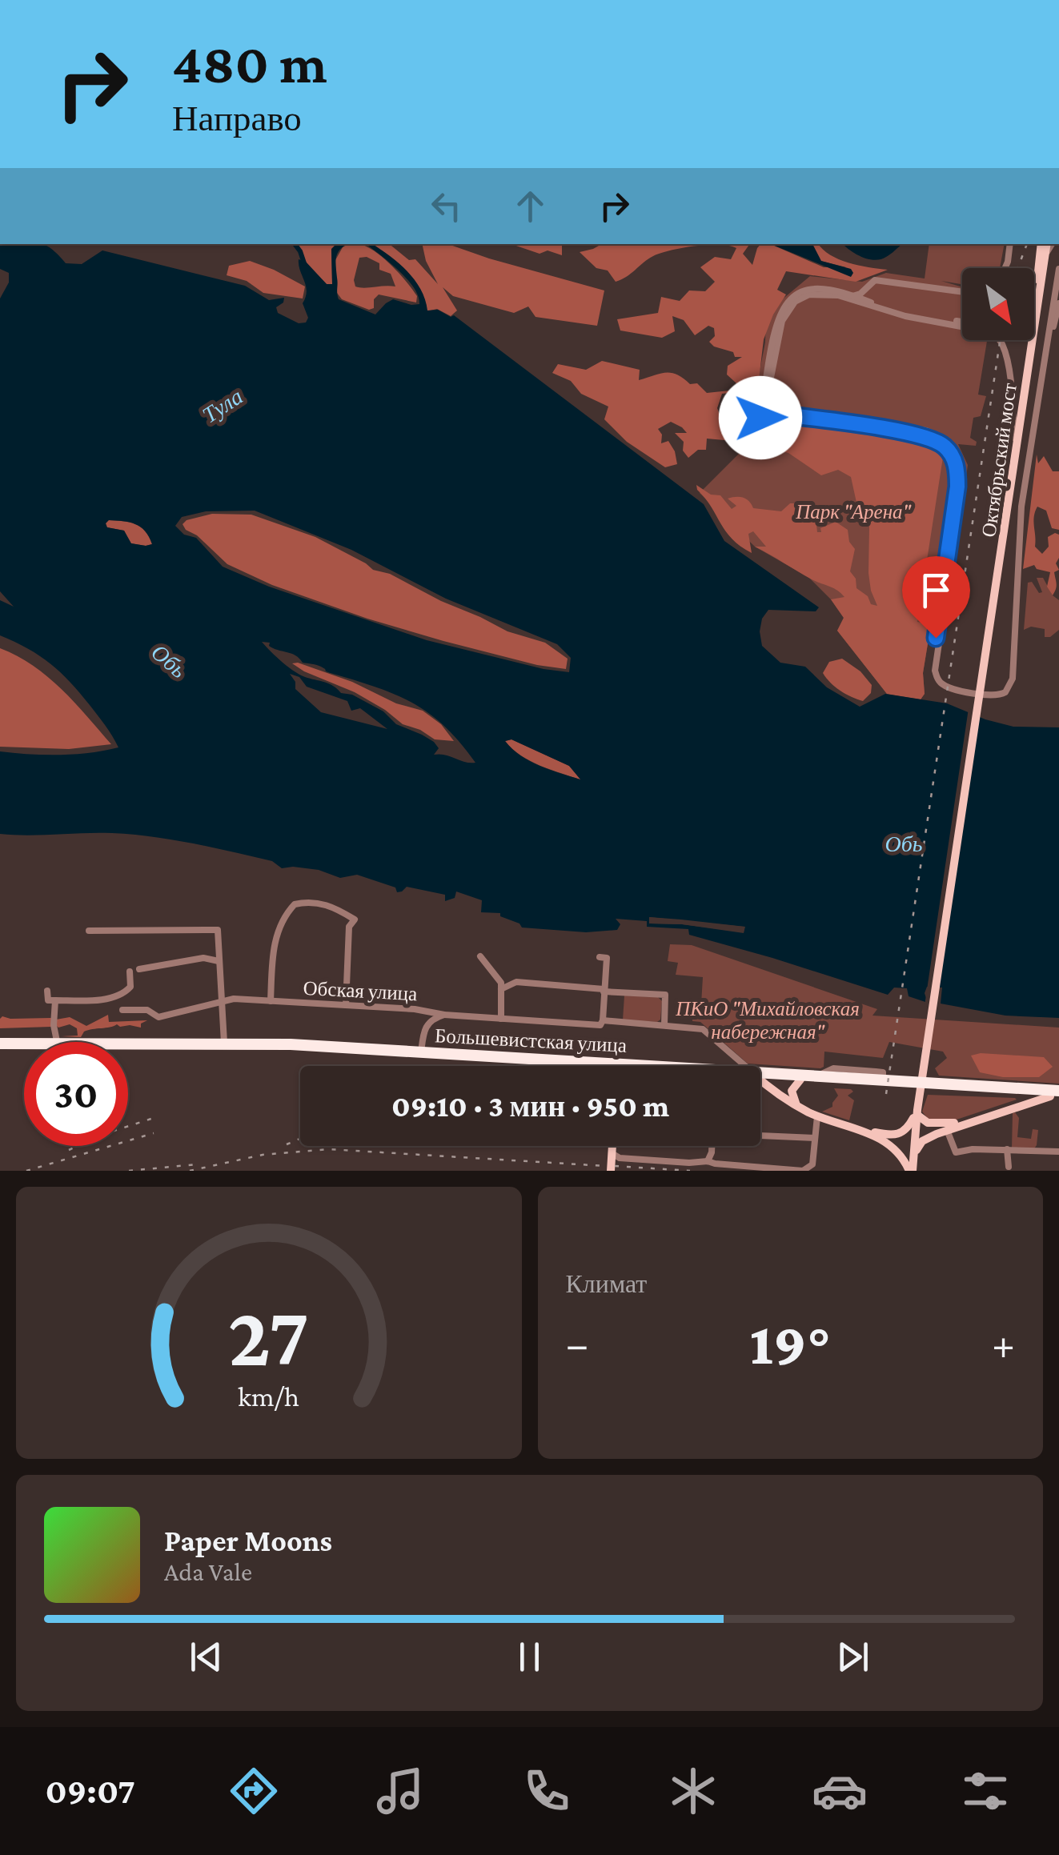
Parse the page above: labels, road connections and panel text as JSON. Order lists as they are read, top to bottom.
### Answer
{
  "streets": {
    "highway": ["Большевистская улица"],
    "main road": ["Октябрьский мост"],
    "street": ["Обская улица"]
  },
  "water": ["Тула", "Обь"],
  "parks": ["Парк \"Арена\"", "ПКиО \"Михайловская набережная\""],
  "north": "bottom right",
  "page": {
    "turn": ["480 m", "Направо"],
    "limit": "30",
    "trip": "09:10 · 3 мин · 950 m",
    "tile": "Климат",
    "heat": ["−", "19°", "+"],
    "song": ["Paper Moons", "Ada Vale"],
    "tabs": "09:07",
    "gauge": ["27", "km/h"]
  }
}
